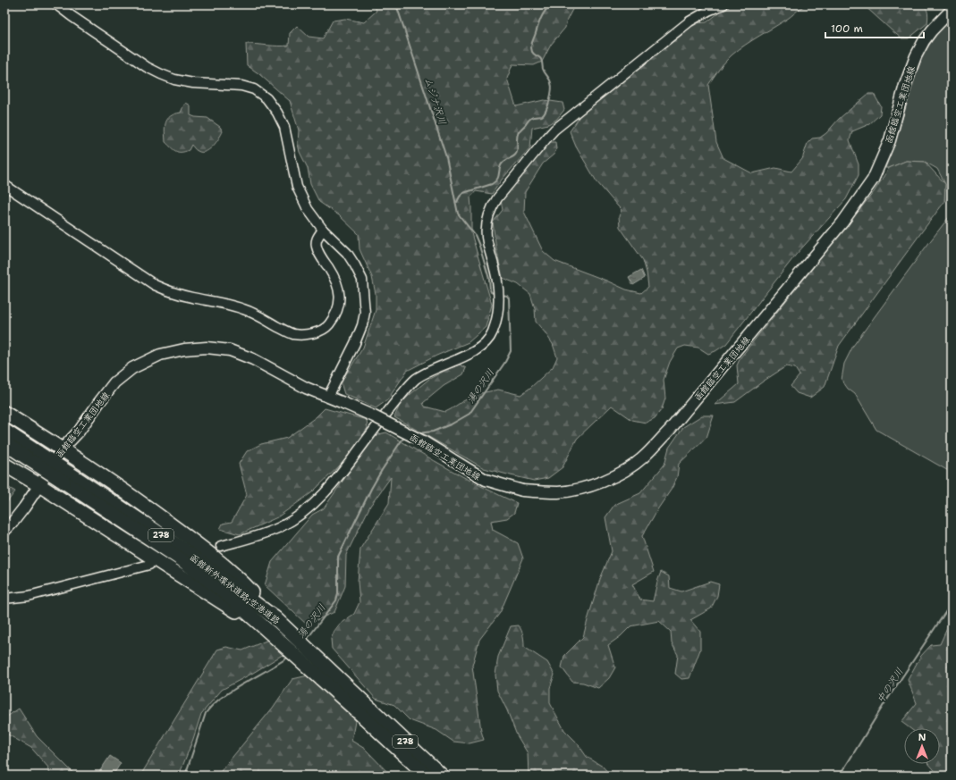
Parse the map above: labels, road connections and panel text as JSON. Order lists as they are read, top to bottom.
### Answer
{
  "streets": {
    "highway": ["278", "函館新外環状道路;空港道路"],
    "main road": ["函館臨空工業団地線"]
  },
  "water": ["ムジナ沢川", "湯の沢川", "中の沢川"],
  "scale_bar": "100 m",
  "north": "top"
}
